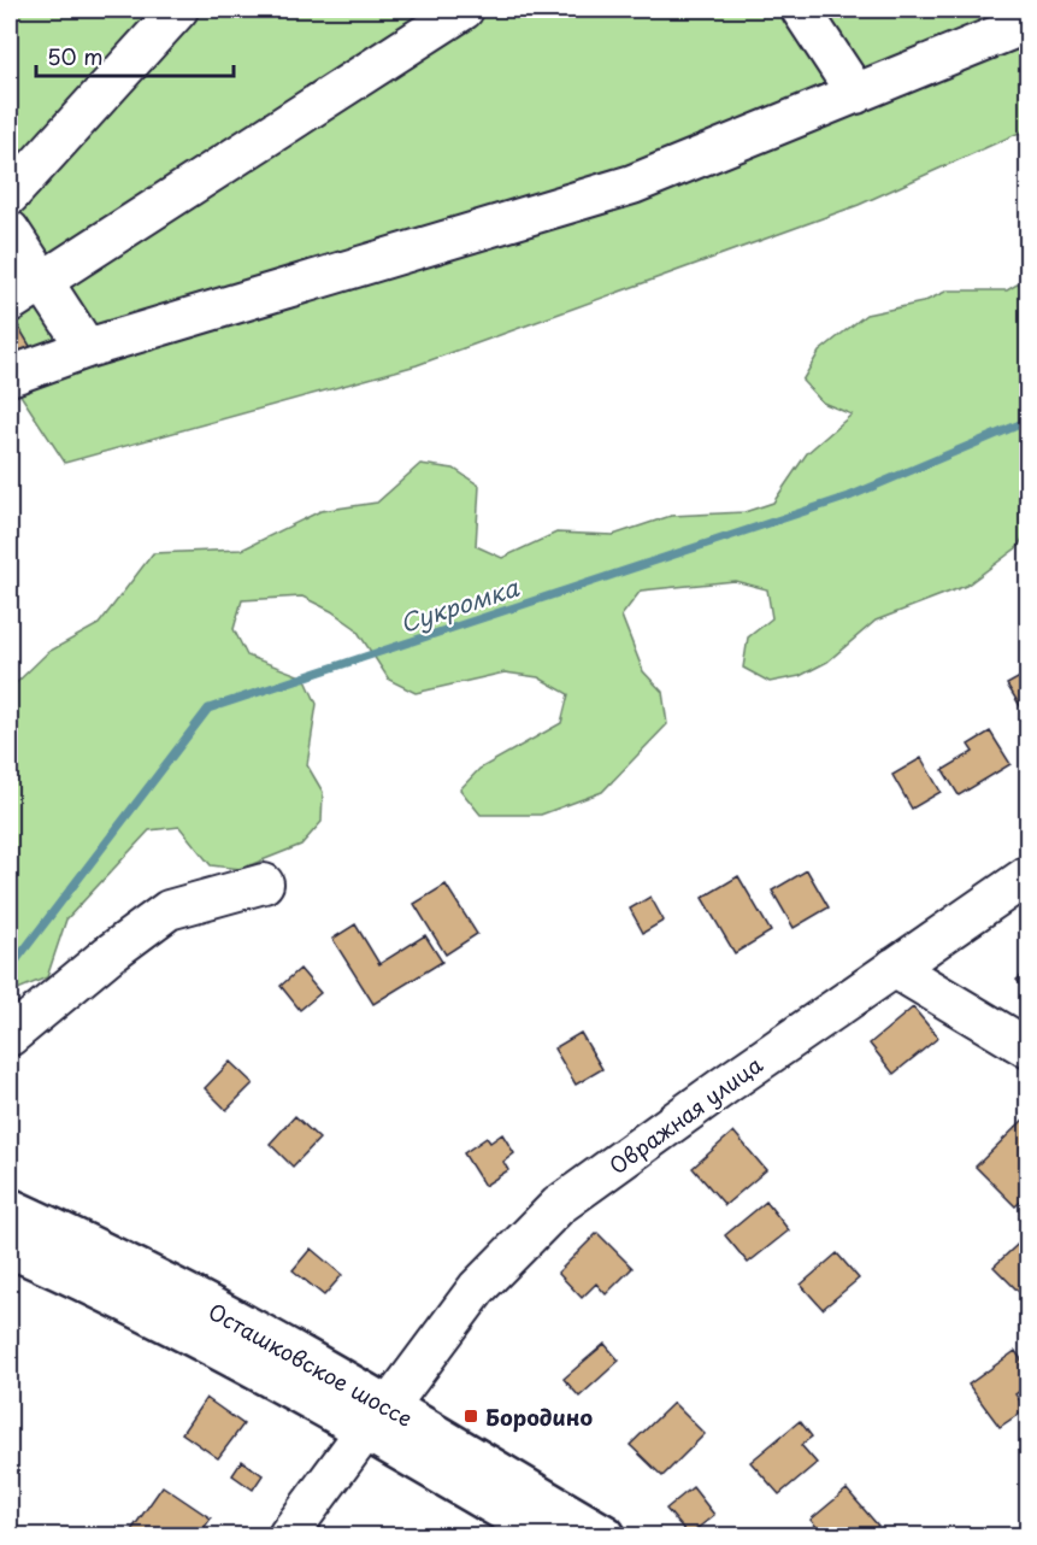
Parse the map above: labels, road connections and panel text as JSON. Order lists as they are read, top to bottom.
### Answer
{
  "streets": {
    "main road": ["Осташковское шоссе"],
    "street": ["Овражная улица"]
  },
  "crossings": [
    ["Овражная улица", "Осташковское шоссе"]
  ],
  "water": ["Сукромка"],
  "places": {
    "transit": ["Бородино"]
  },
  "scale_bar": "50 m"
}
